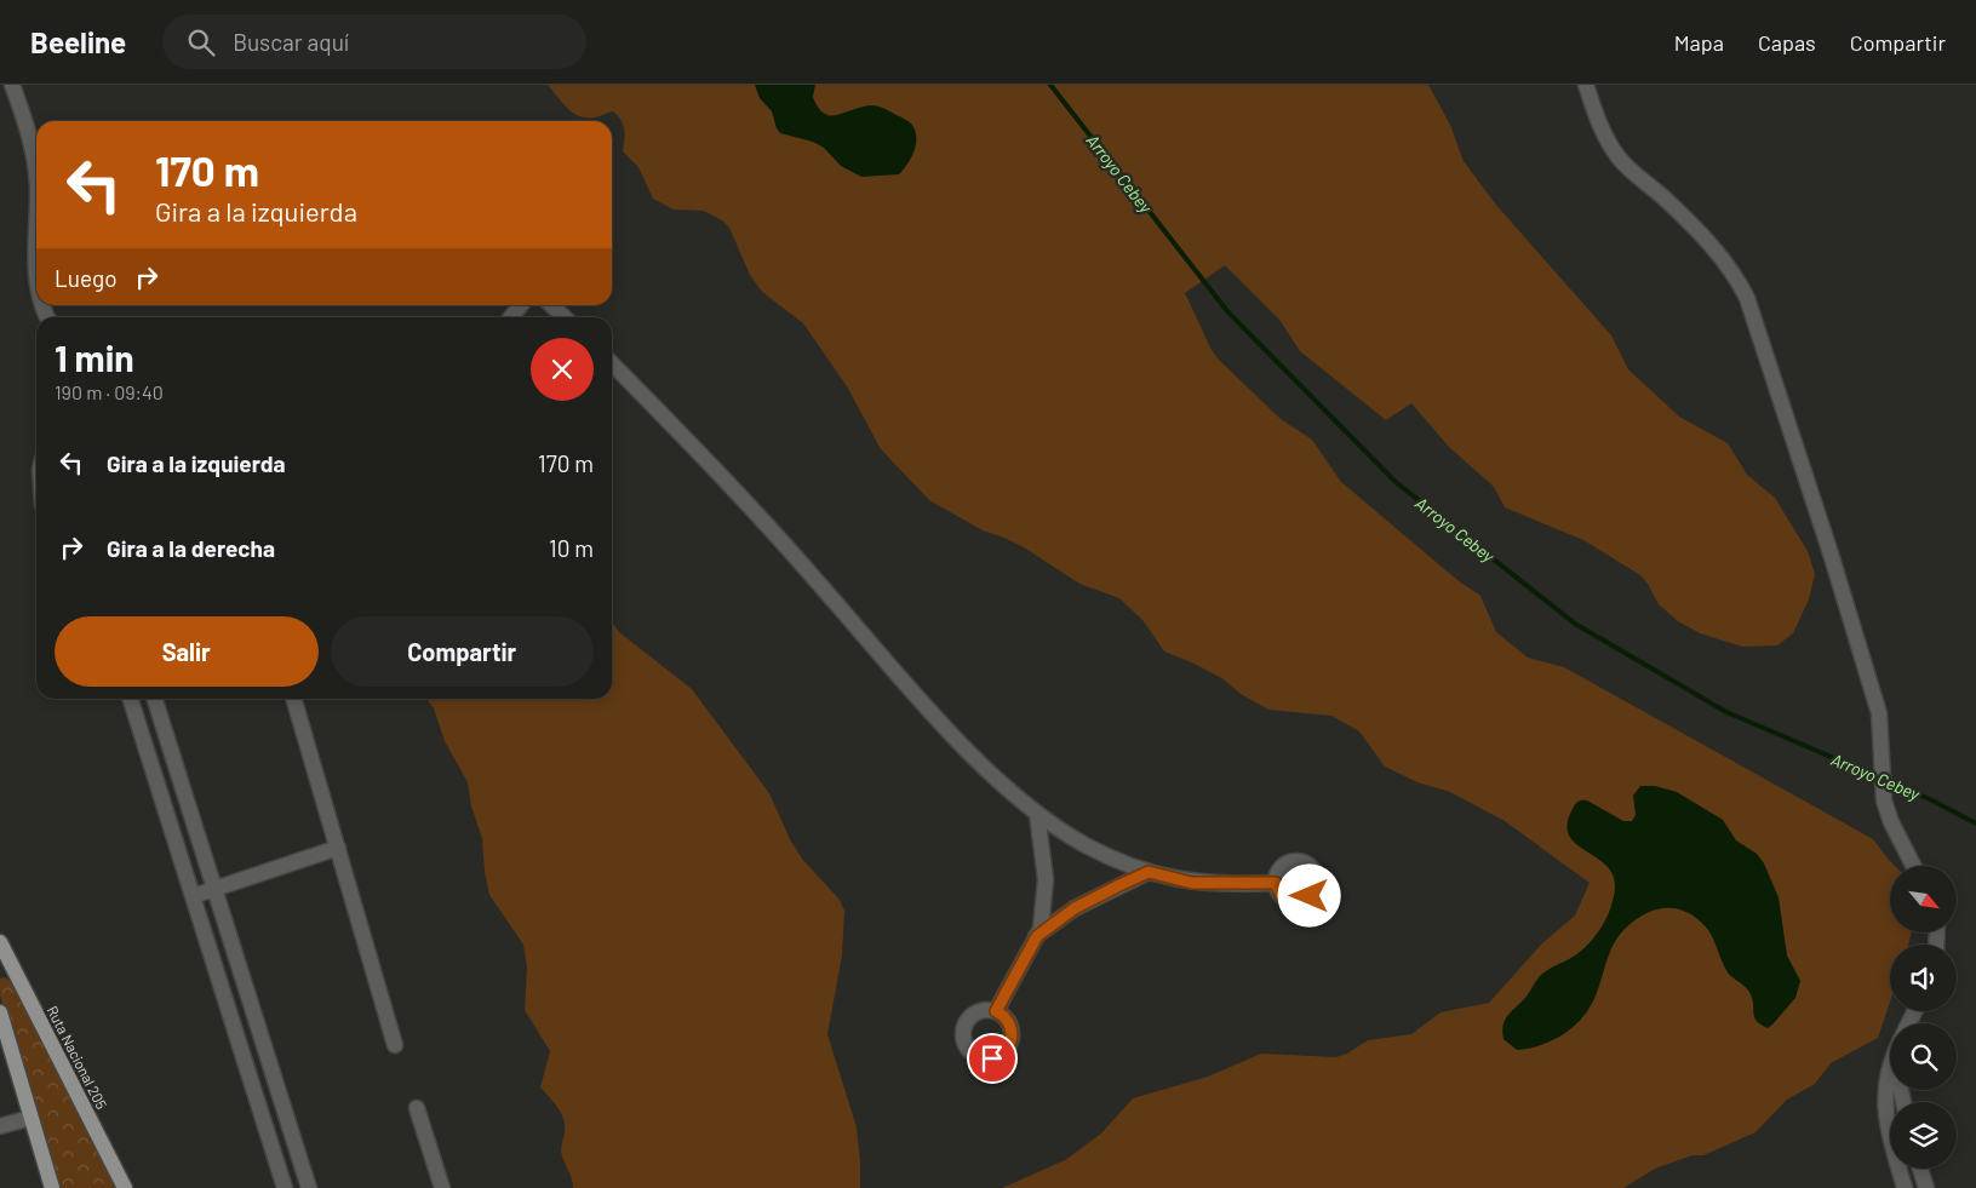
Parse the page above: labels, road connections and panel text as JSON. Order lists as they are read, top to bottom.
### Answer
{
  "streets": {
    "main road": ["Ruta Nacional 205"]
  },
  "water": ["Arroyo Cebey"],
  "north": "bottom right",
  "page": {
    "header": "Beeline",
    "search": "Buscar aquí",
    "nav": ["Mapa", "Capas", "Compartir"],
    "turn": ["170 m", "Gira a la izquierda"],
    "then": "Luego",
    "heading": ["1 min", "190 m · 09:40"],
    "list": [
      {
        "name": "Gira a la izquierda",
        "value": "170 m"
      },
      {
        "name": "Gira a la derecha",
        "value": "10 m"
      }
    ],
    "buttons": ["Salir", "Compartir"]
  }
}
